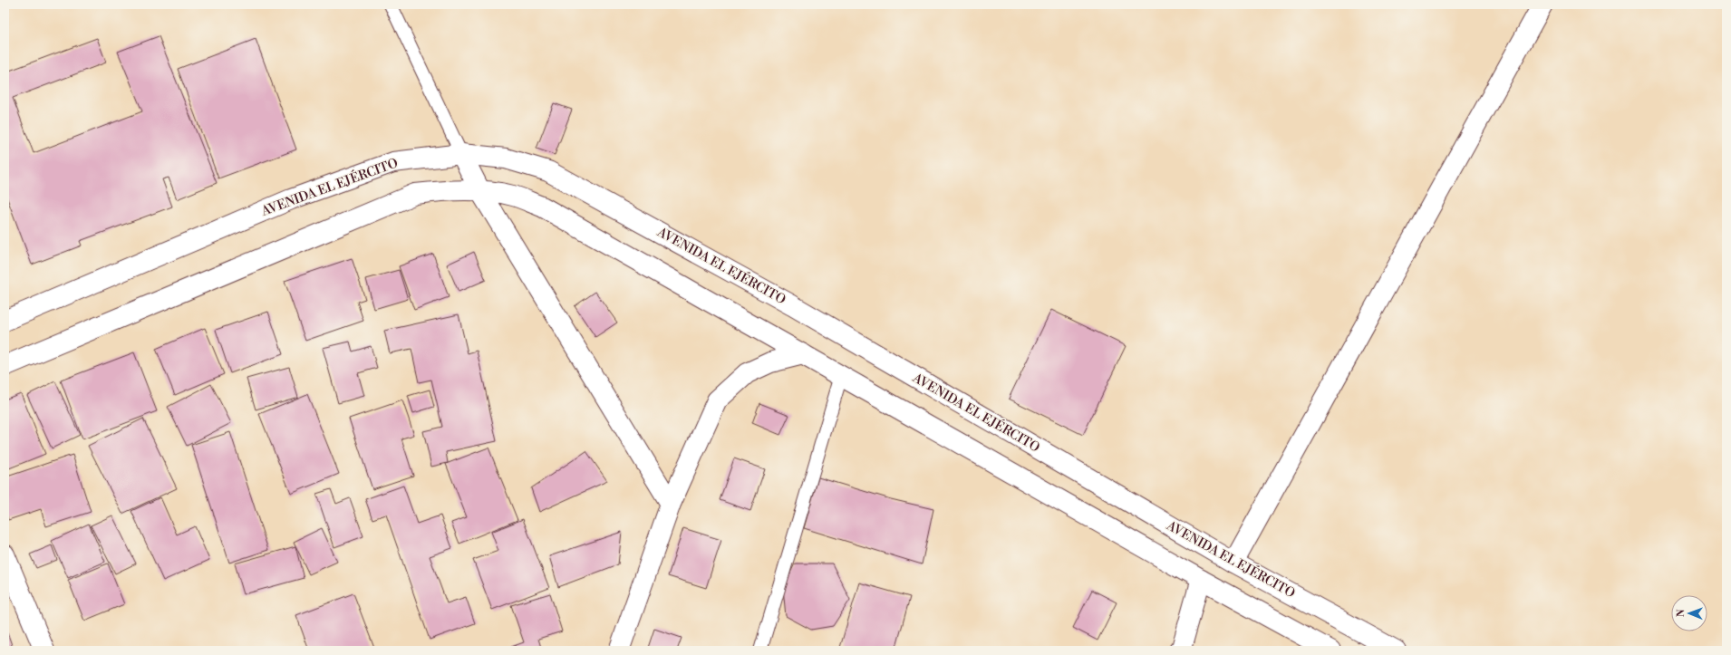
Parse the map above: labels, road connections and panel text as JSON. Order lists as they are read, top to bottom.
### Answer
{
  "streets": {
    "street": ["AVENIDA EL EJÉRCITO"]
  },
  "north": "left"
}
